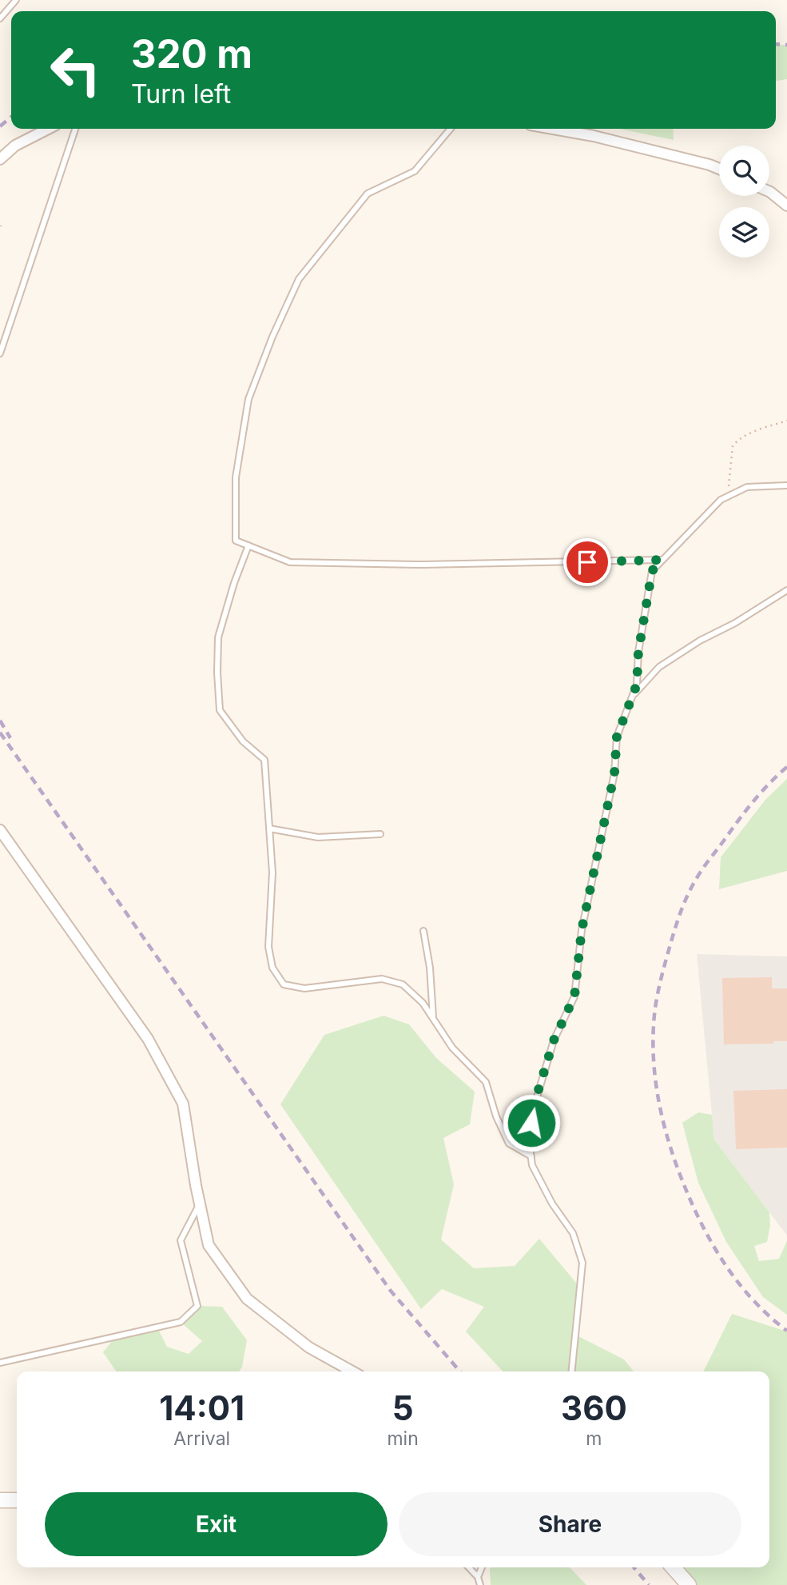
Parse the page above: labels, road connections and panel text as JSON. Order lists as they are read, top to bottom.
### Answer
{
  "page": {
    "turn": ["320 m", "Turn left"],
    "eta": [
      "14:01",
      "Arrival",
      "5",
      "min",
      "360",
      "m"
    ],
    "buttons": ["Exit", "Share"]
  }
}
